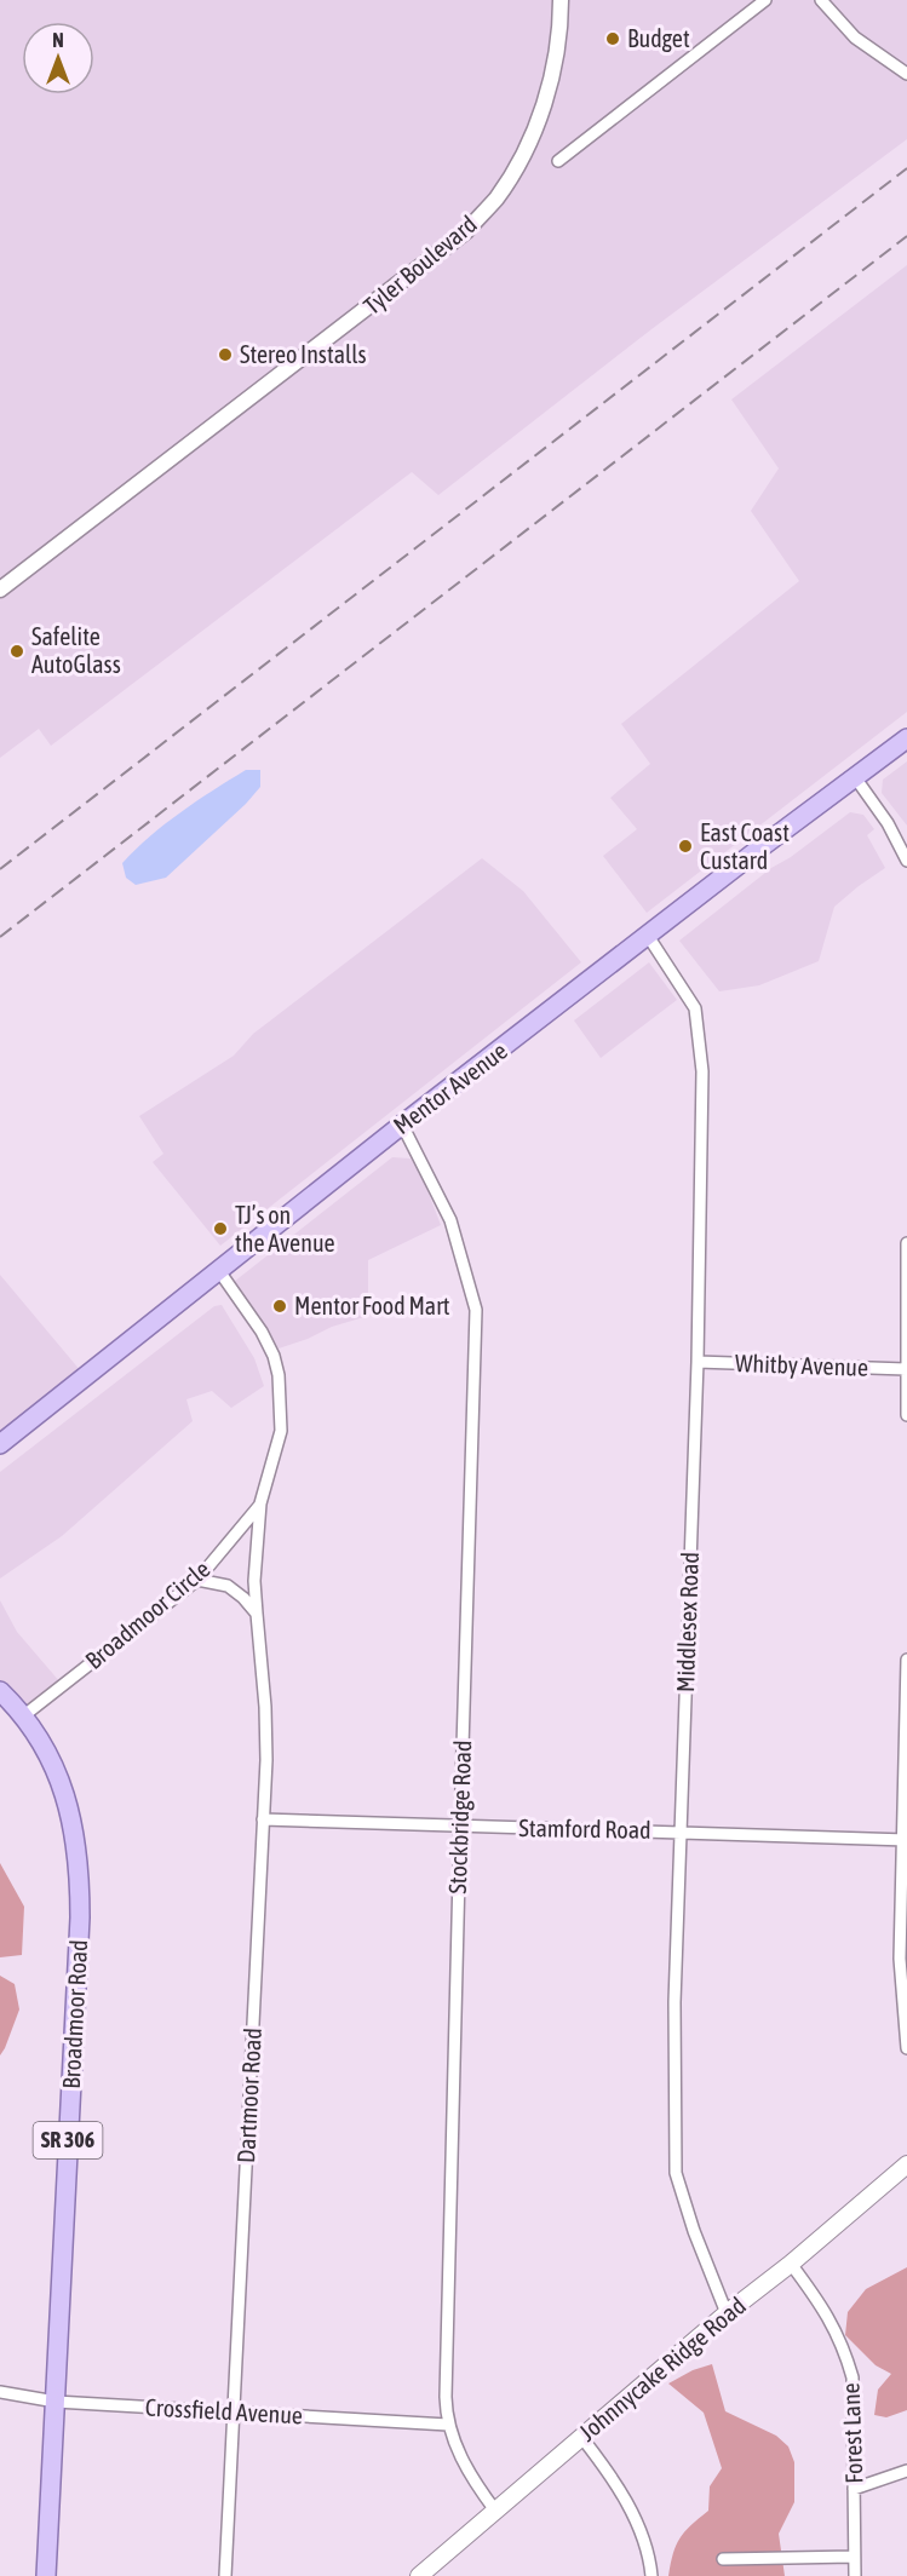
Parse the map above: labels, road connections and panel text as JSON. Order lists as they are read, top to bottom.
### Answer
{
  "streets": {
    "main road": [
      "Mentor Avenue",
      "Broadmoor Road",
      "SR 306",
      "Johnnycake Ridge Road"
    ],
    "street": [
      "Tyler Boulevard",
      "Whitby Avenue",
      "Broadmoor Circle",
      "Middlesex Road",
      "Stockbridge Road",
      "Stamford Road",
      "Dartmoor Road",
      "Crossfield Avenue",
      "Forest Lane"
    ]
  },
  "crossings": [
    ["Mentor Avenue", "Middlesex Road"],
    ["Mentor Avenue", "Stockbridge Road"],
    ["Mentor Avenue", "Dartmoor Road"],
    ["Whitby Avenue", "Middlesex Road"],
    ["Broadmoor Circle", "Broadmoor Road"],
    ["Broadmoor Circle", "Dartmoor Road"],
    ["Middlesex Road", "Stamford Road"],
    ["Middlesex Road", "Johnnycake Ridge Road"],
    ["Stockbridge Road", "Stamford Road"],
    ["Stockbridge Road", "Johnnycake Ridge Road"],
    ["Stockbridge Road", "Crossfield Avenue"],
    ["Stamford Road", "Dartmoor Road"],
    ["Broadmoor Road", "Crossfield Avenue"],
    ["Dartmoor Road", "Crossfield Avenue"],
    ["Johnnycake Ridge Road", "Forest Lane"]
  ],
  "places": [
    "Budget",
    "Stereo Installs",
    "Safelite AutoGlass",
    "East Coast Custard",
    "TJ’s on the Avenue",
    "Mentor Food Mart"
  ],
  "north": "top"
}
